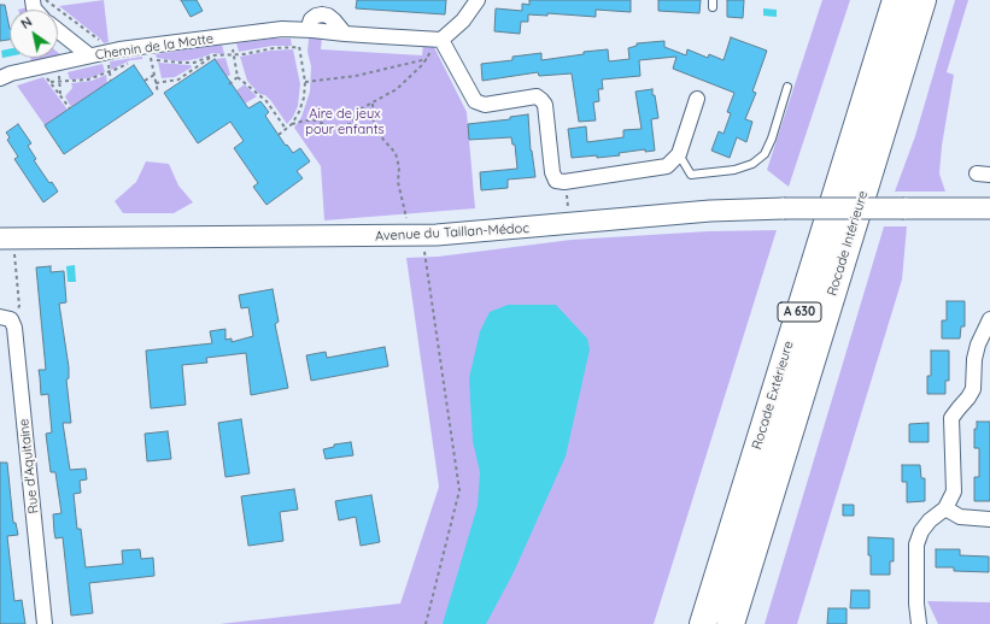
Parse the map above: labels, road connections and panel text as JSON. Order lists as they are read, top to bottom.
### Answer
{
  "streets": {
    "highway": ["Rocade Intérieure", "A 630", "Rocade Extérieure"],
    "street": ["Chemin de la Motte", "Avenue du Taillan-Médoc", "Rue d'Aquitaine"]
  },
  "parks": ["Aire de jeux pour enfants"],
  "north": "top left"
}
